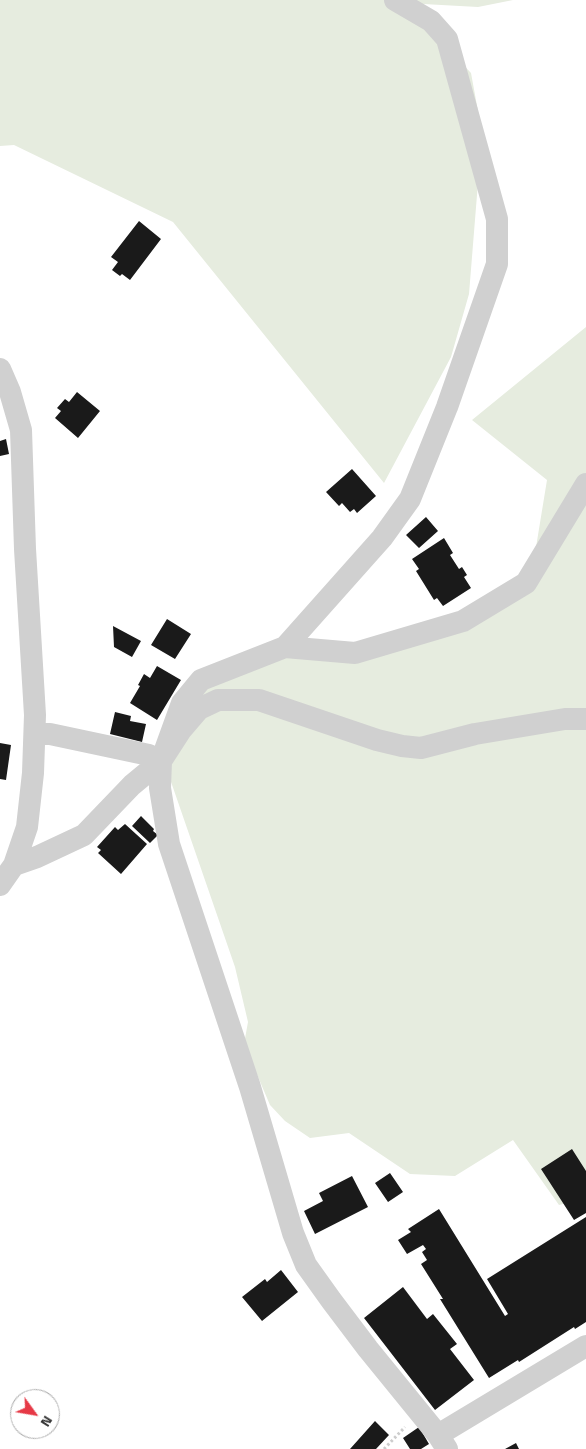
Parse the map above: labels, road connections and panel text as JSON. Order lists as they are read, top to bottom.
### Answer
{
  "north": "bottom right"
}
